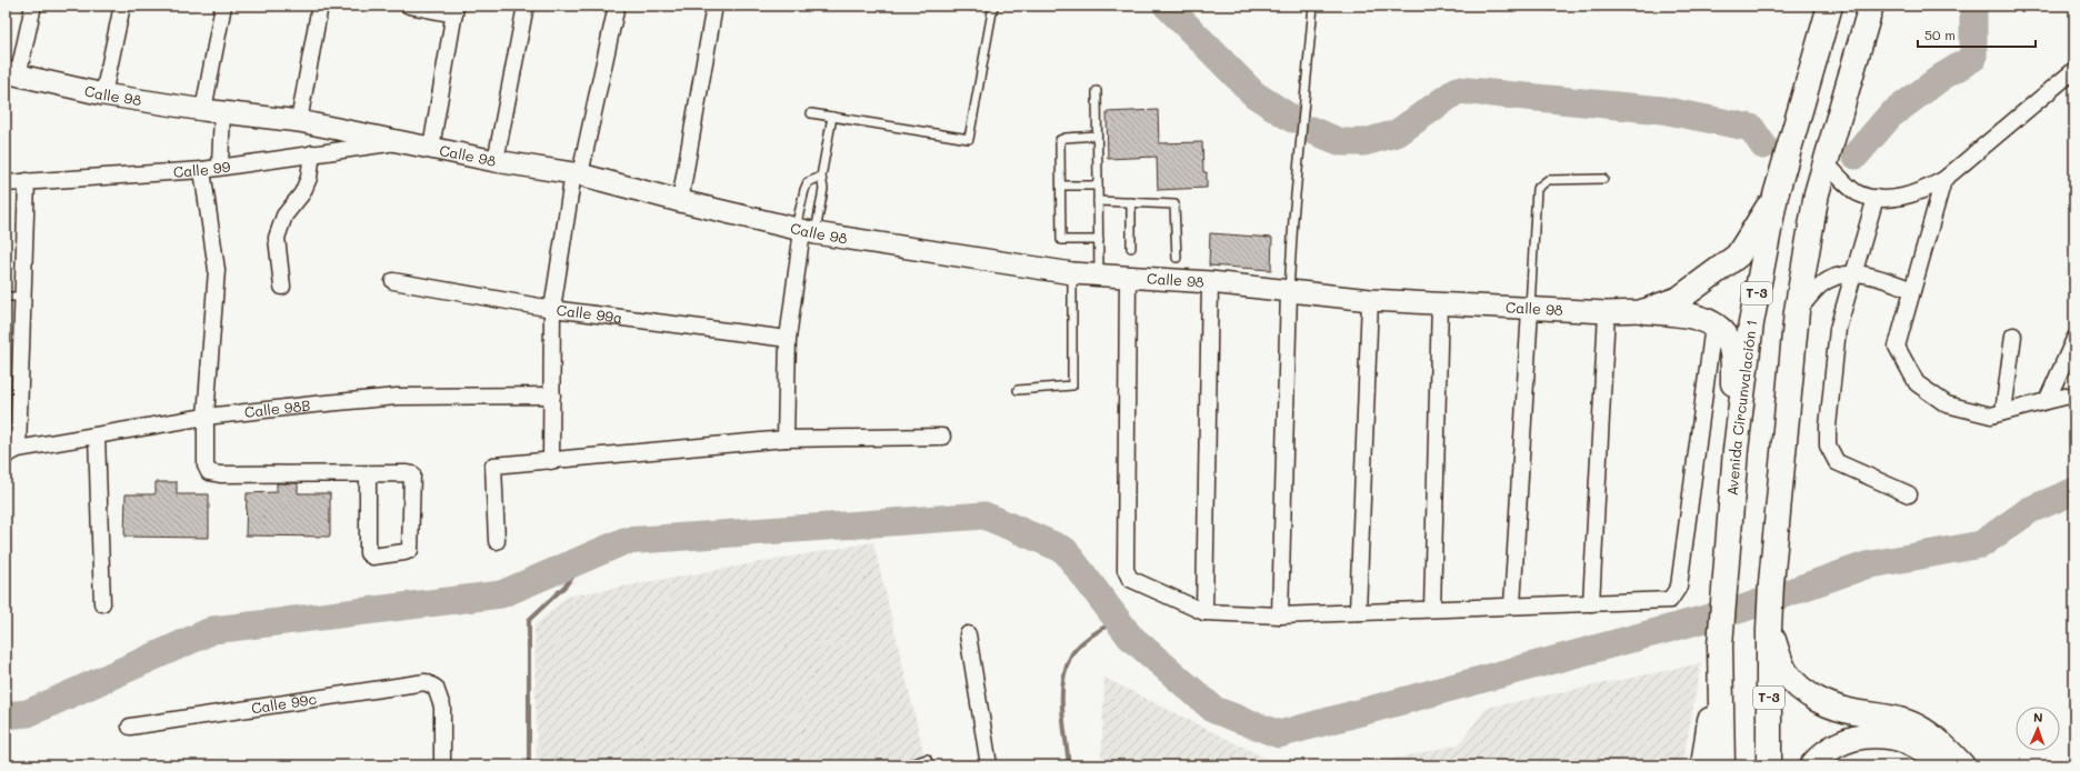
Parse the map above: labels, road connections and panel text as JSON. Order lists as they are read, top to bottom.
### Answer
{
  "streets": {
    "main road": ["T-3", "Avenida Circunvalación 1"],
    "street": [
      "Calle 98",
      "Calle 99",
      "Calle 99a",
      "Calle 98B",
      "Calle 99c"
    ]
  },
  "crossings": [
    ["Calle 98", "Calle 99"]
  ],
  "scale_bar": "50 m",
  "north": "top"
}
